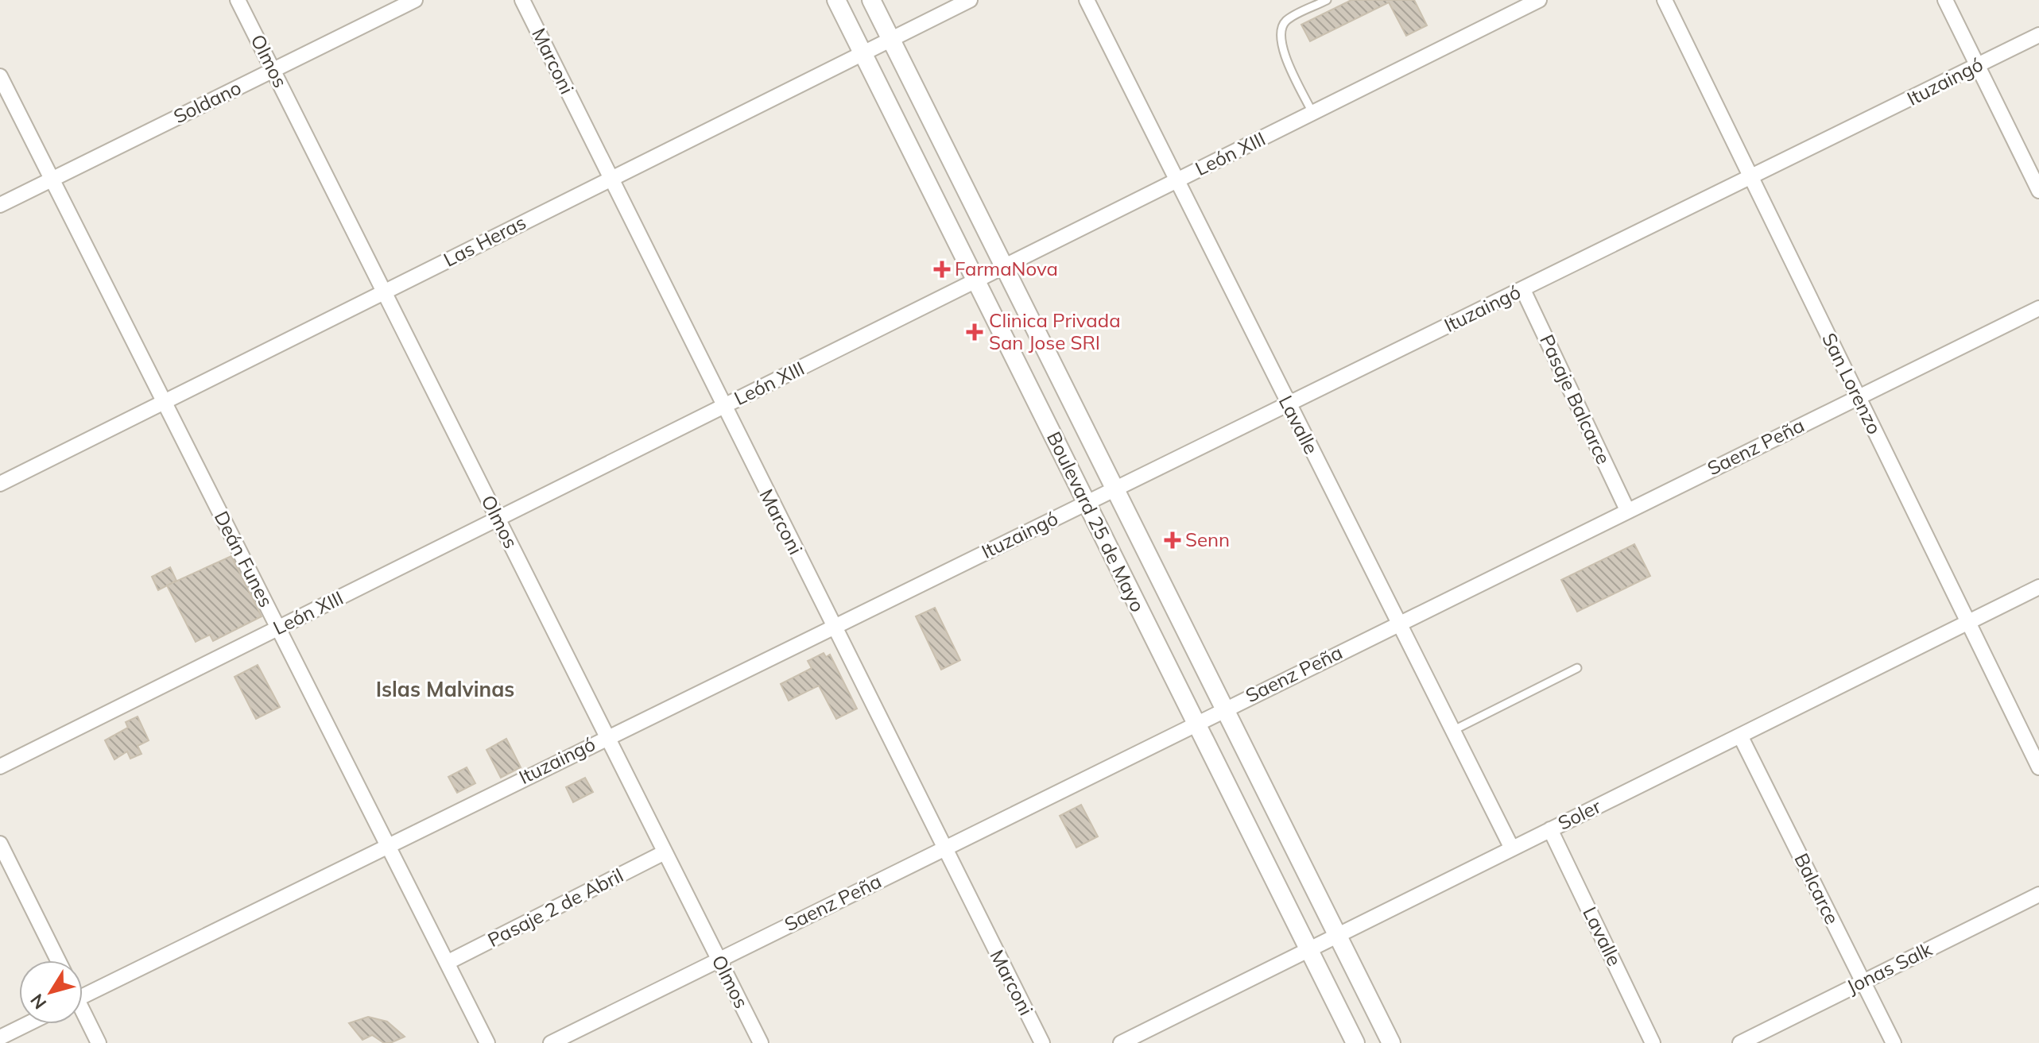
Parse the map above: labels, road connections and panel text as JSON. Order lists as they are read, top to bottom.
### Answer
{
  "streets": {
    "street": [
      "Olmos",
      "Marconi",
      "Ituzaingó",
      "Soldano",
      "León XIII",
      "Las Heras",
      "San Lorenzo",
      "Pasaje Balcarce",
      "Lavalle",
      "Saenz Peña",
      "Boulevard 25 de Mayo",
      "Deán Funes",
      "Soler",
      "Balcarce",
      "Pasaje 2 de Abril",
      "Jonas Salk"
    ]
  },
  "crossings": [
    ["Olmos", "Ituzaingó"],
    ["Olmos", "Soldano"],
    ["Olmos", "León XIII"],
    ["Olmos", "Las Heras"],
    ["Olmos", "Saenz Peña"],
    ["Olmos", "Pasaje 2 de Abril"],
    ["Marconi", "Ituzaingó"],
    ["Marconi", "León XIII"],
    ["Marconi", "Las Heras"],
    ["Marconi", "Saenz Peña"],
    ["Ituzaingó", "San Lorenzo"],
    ["Ituzaingó", "Pasaje Balcarce"],
    ["Ituzaingó", "Lavalle"],
    ["Ituzaingó", "Boulevard 25 de Mayo"],
    ["Ituzaingó", "Deán Funes"],
    ["Soldano", "Deán Funes"],
    ["León XIII", "Lavalle"],
    ["León XIII", "Boulevard 25 de Mayo"],
    ["León XIII", "Deán Funes"],
    ["Las Heras", "Boulevard 25 de Mayo"],
    ["Las Heras", "Deán Funes"],
    ["San Lorenzo", "Saenz Peña"],
    ["San Lorenzo", "Soler"],
    ["Pasaje Balcarce", "Saenz Peña"],
    ["Lavalle", "Saenz Peña"],
    ["Lavalle", "Soler"],
    ["Saenz Peña", "Boulevard 25 de Mayo"],
    ["Boulevard 25 de Mayo", "Soler"],
    ["Deán Funes", "Pasaje 2 de Abril"],
    ["Soler", "Balcarce"],
    ["Balcarce", "Jonas Salk"]
  ],
  "districts": ["Islas Malvinas"],
  "places": {
    "health": ["FarmaNova", "Clinica Privada San Jose SRl", "Senn"]
  },
  "north": "bottom left"
}
